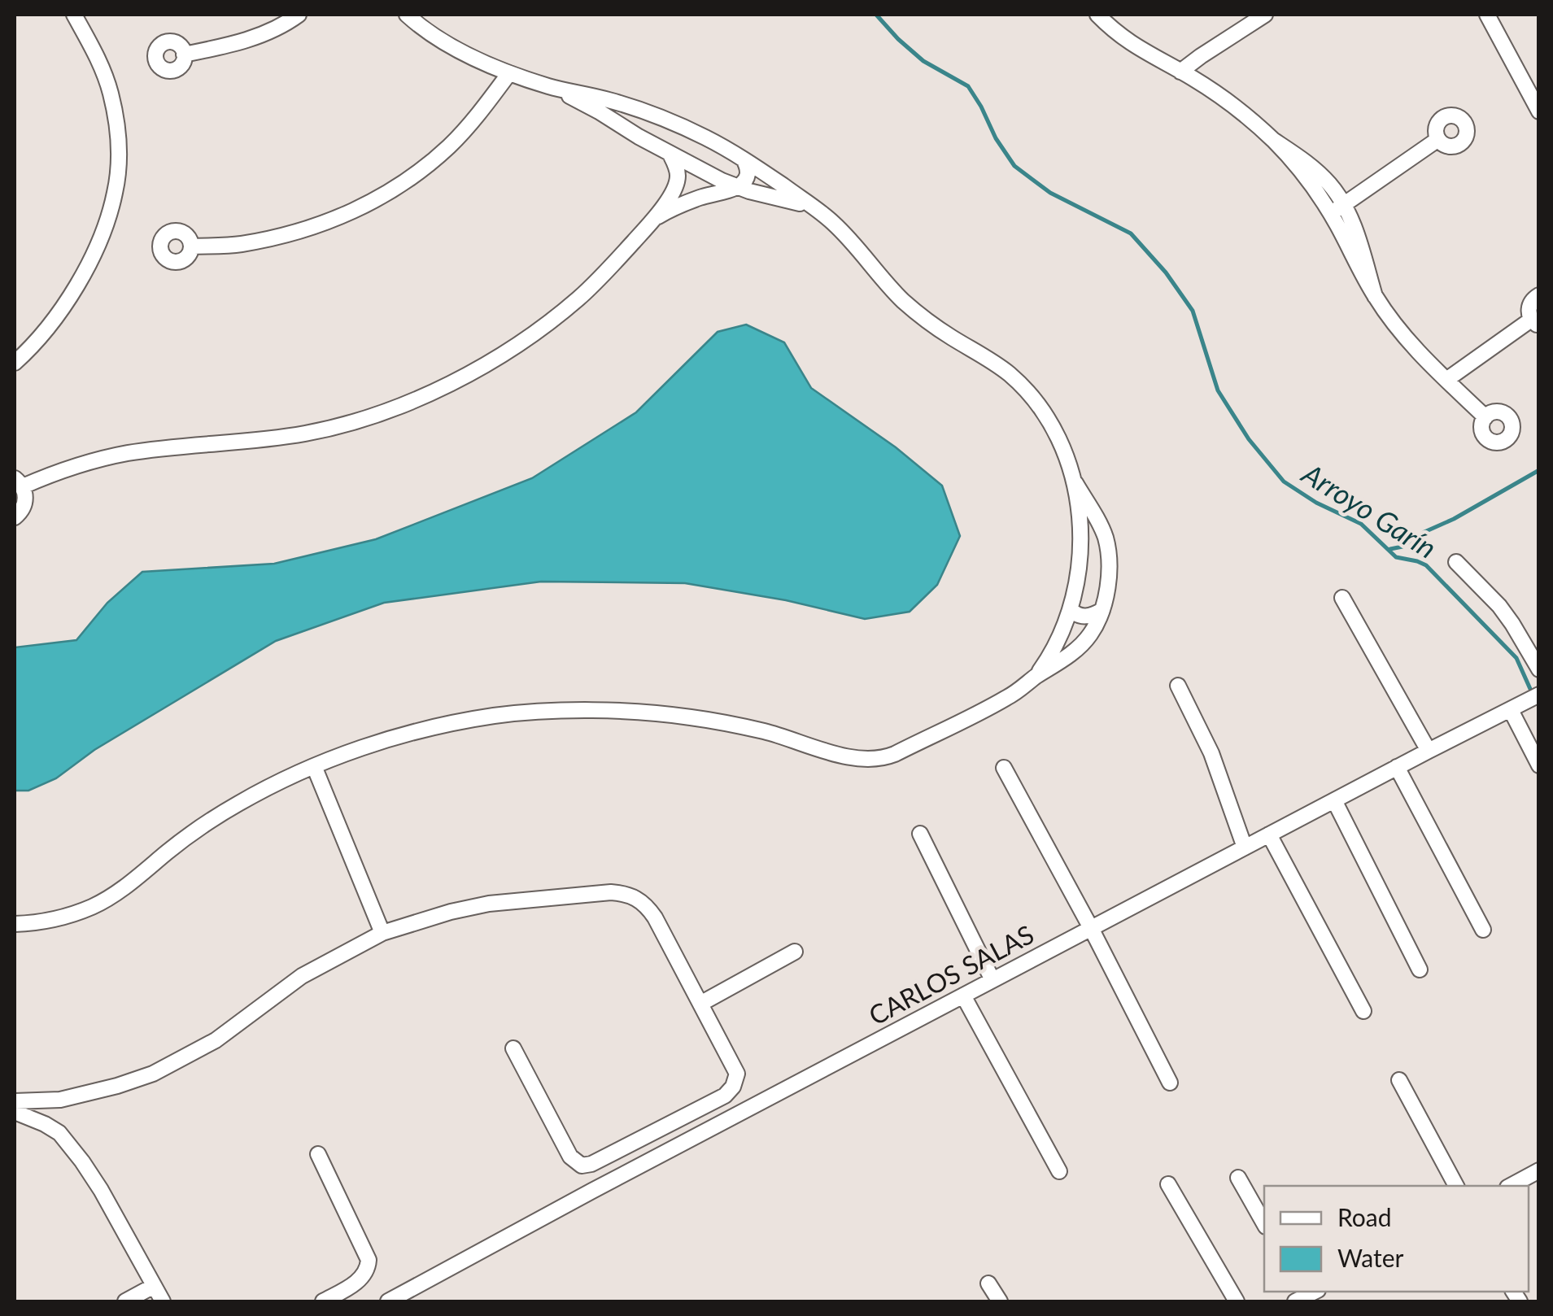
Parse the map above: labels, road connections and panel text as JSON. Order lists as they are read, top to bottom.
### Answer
{
  "streets": {
    "street": ["CARLOS SALAS"]
  },
  "water": ["Arroyo Garín"],
  "legend": ["Road", "Water"]
}
